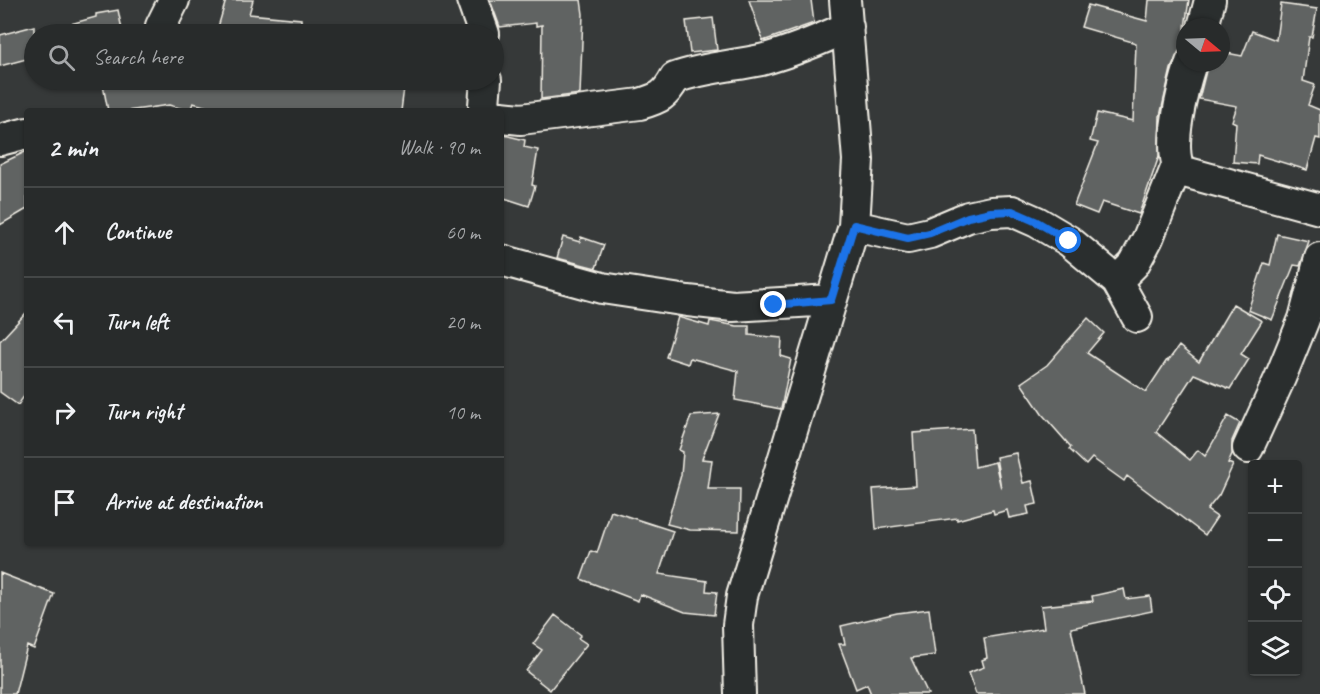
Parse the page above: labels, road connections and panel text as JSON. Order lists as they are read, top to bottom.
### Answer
{
  "north": "right",
  "page": {
    "search": "Search here",
    "heading": ["2 min", "Walk · 90 m"],
    "list": [
      ["Continue", "60 m"],
      ["Turn left", "20 m"],
      ["Turn right", "10 m"],
      "Arrive at destination"
    ],
    "map_buttons": ["+", "−"]
  }
}
